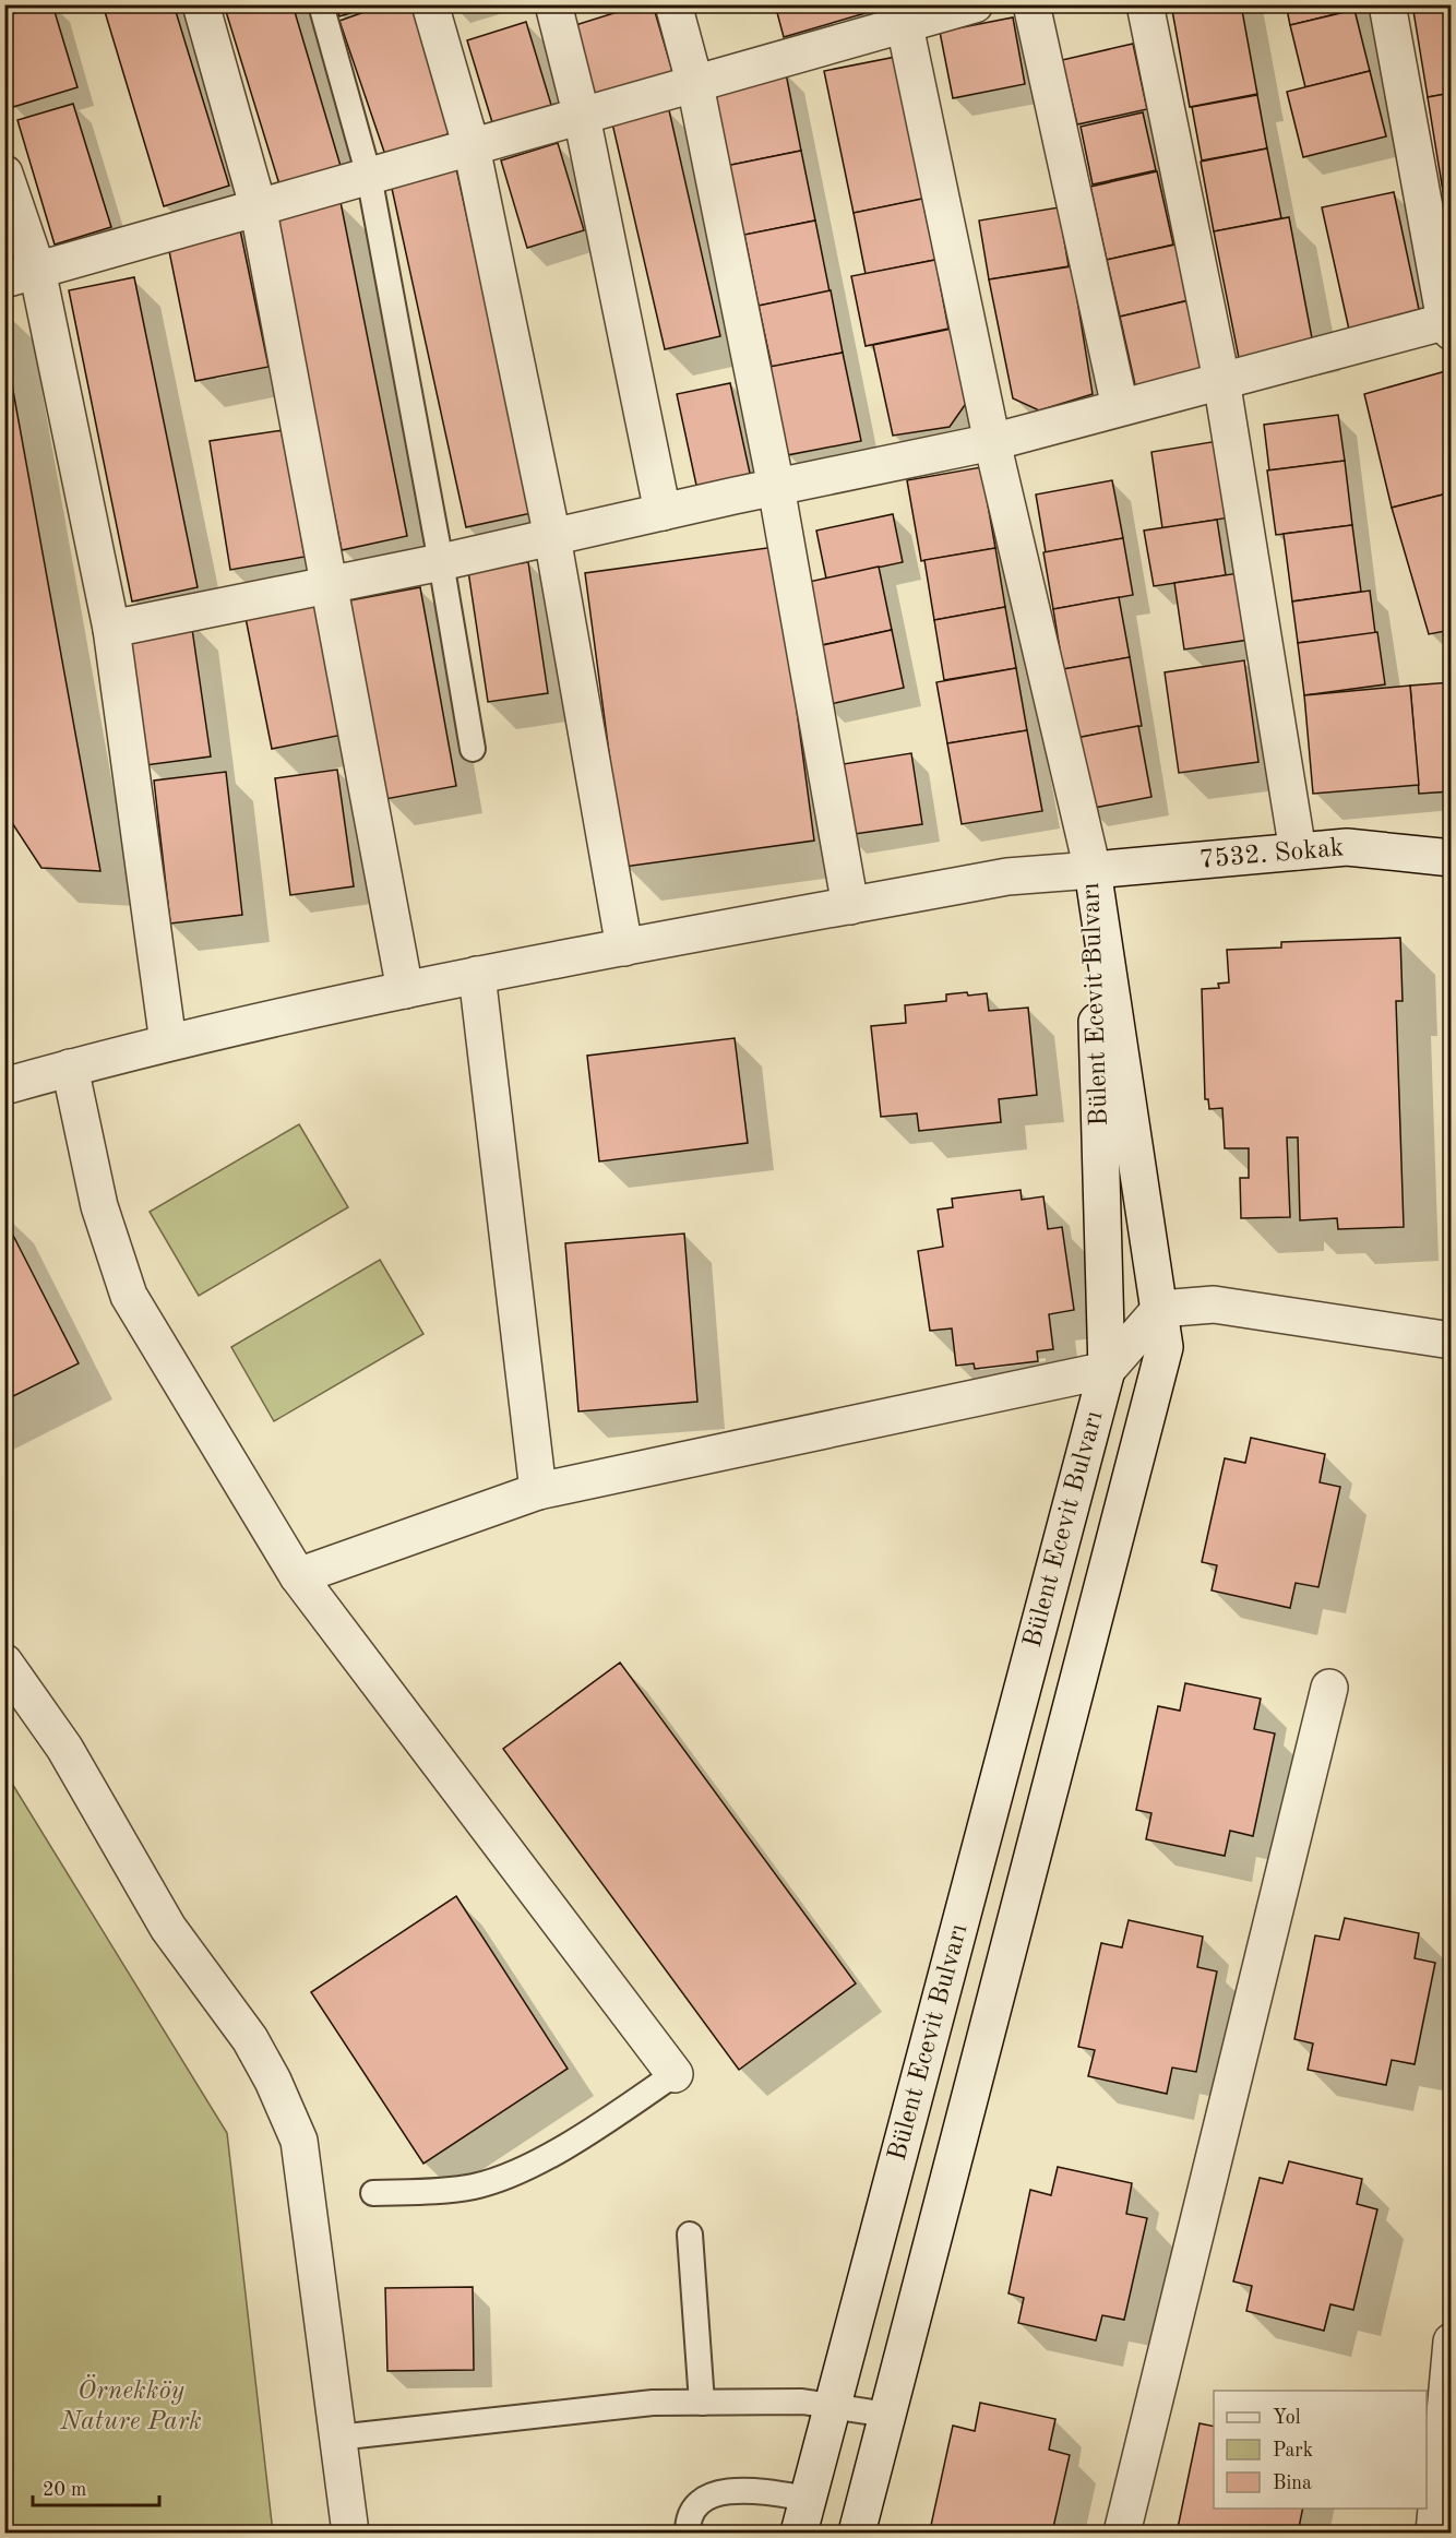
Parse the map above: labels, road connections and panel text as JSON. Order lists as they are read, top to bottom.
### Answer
{
  "streets": {
    "street": ["7532. Sokak", "Bülent Ecevit Bulvarı"]
  },
  "crossings": [
    ["7532. Sokak", "Bülent Ecevit Bulvarı"]
  ],
  "parks": ["Örnekköy Nature Park"],
  "legend": ["Yol", "Park", "Bina"],
  "scale_bar": "20 m"
}
